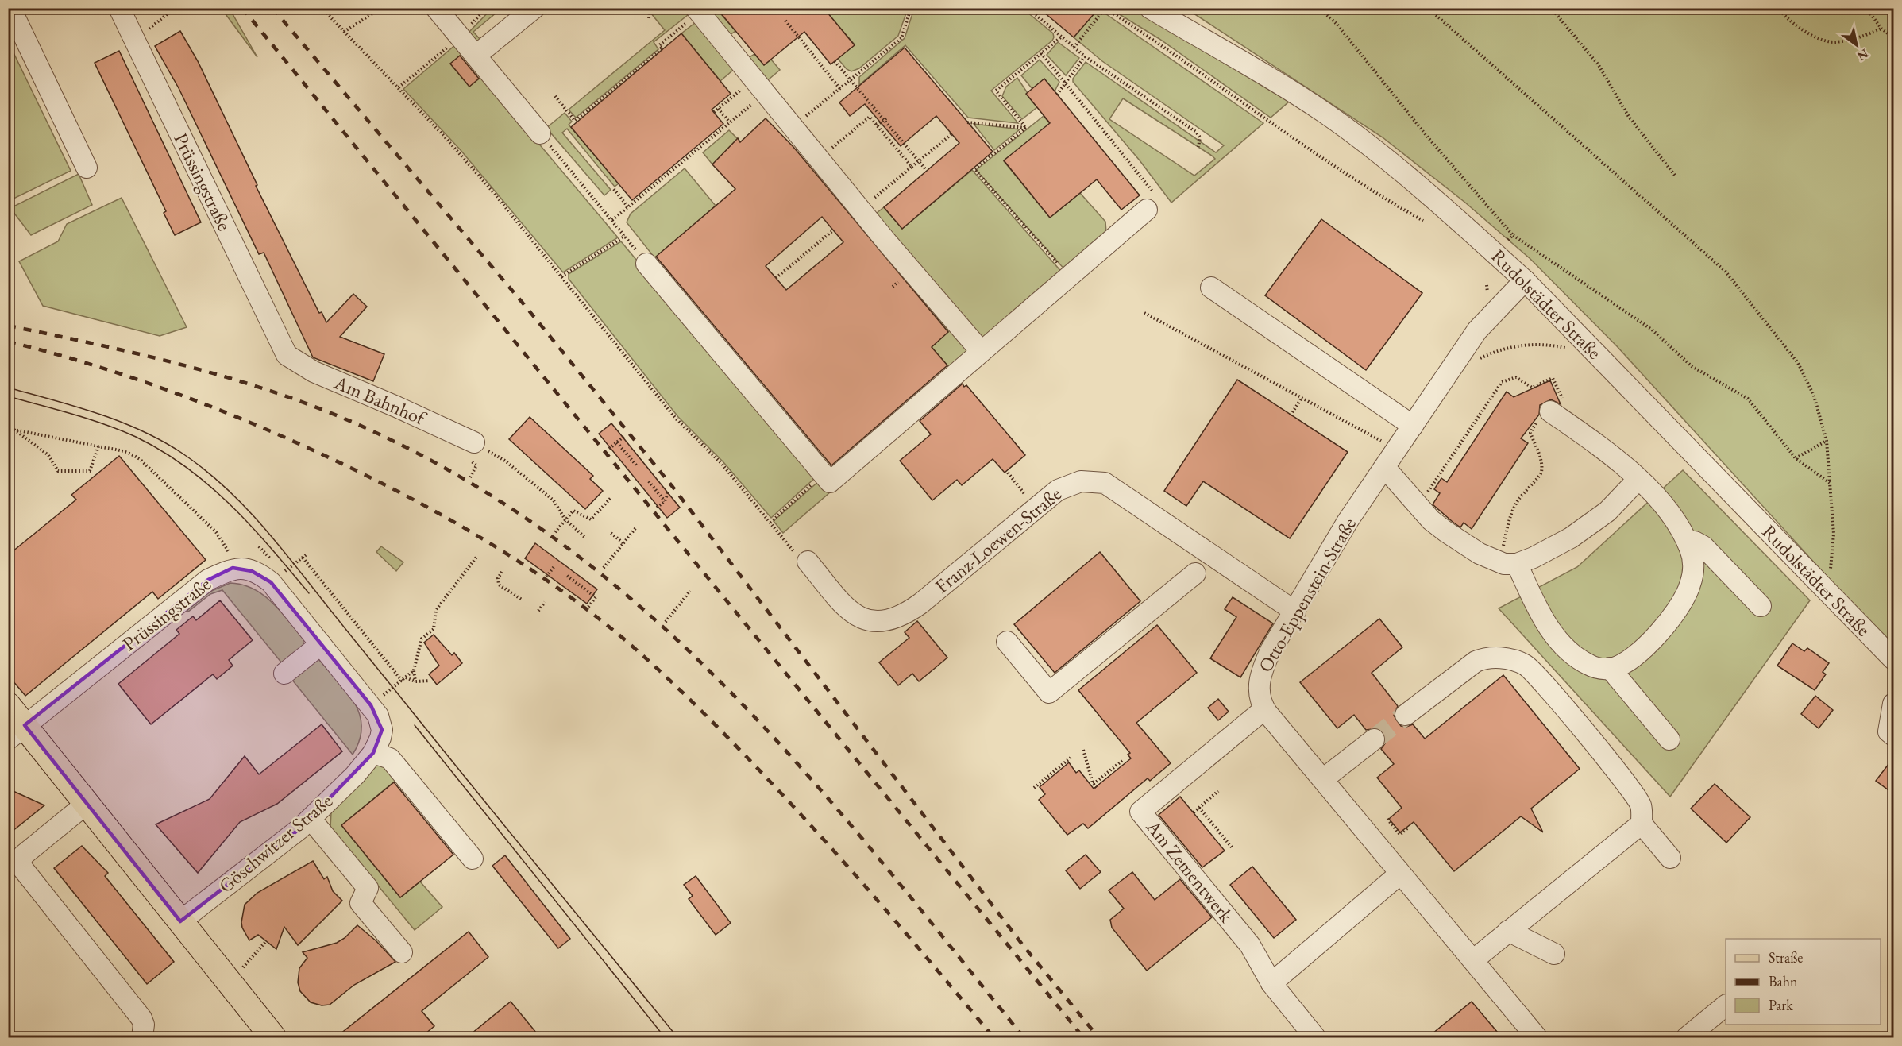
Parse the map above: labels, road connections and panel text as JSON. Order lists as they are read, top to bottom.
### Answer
{
  "streets": {
    "street": [
      "Prüssingstraße",
      "Rudolstädter Straße",
      "Am Bahnhof",
      "Franz-Loewen-Straße",
      "Otto-Eppenstein-Straße",
      "Göschwitzer Straße",
      "Am Zementwerk"
    ]
  },
  "crossings": [
    ["Prüssingstraße", "Am Bahnhof"],
    ["Prüssingstraße", "Göschwitzer Straße"],
    ["Rudolstädter Straße", "Otto-Eppenstein-Straße"],
    ["Franz-Loewen-Straße", "Otto-Eppenstein-Straße"],
    ["Otto-Eppenstein-Straße", "Am Zementwerk"]
  ],
  "legend": ["Straße", "Bahn", "Park"],
  "north": "bottom right"
}
